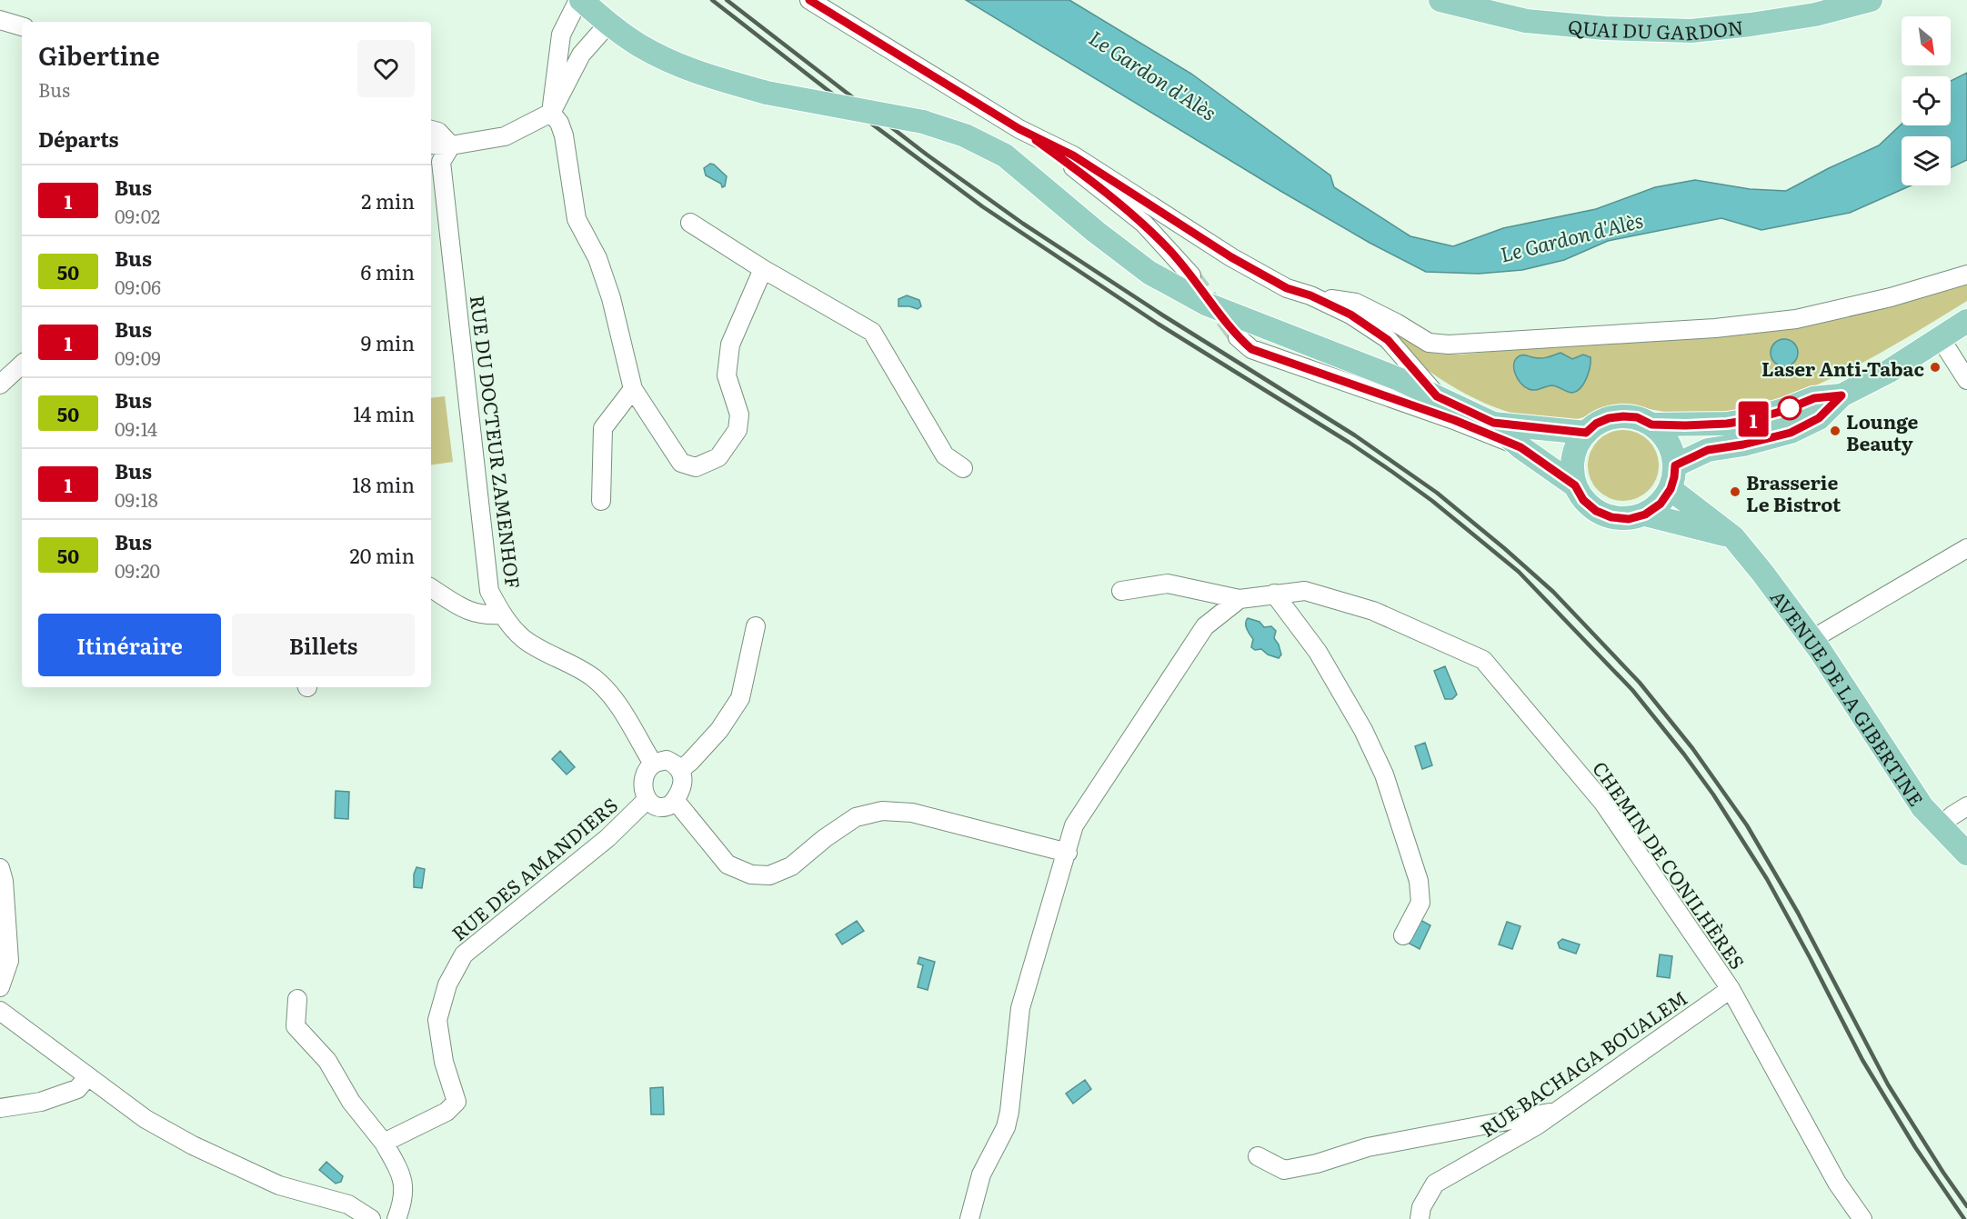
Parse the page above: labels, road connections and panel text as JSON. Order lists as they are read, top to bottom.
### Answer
{
  "streets": {
    "main road": ["QUAI DU GARDON", "AVENUE DE LA GIBERTINE"],
    "street": [
      "RUE DU DOCTEUR ZAMENHOF",
      "CHEMIN DE CONILHÈRES",
      "RUE DES AMANDIERS",
      "RUE BACHAGA BOUALEM"
    ]
  },
  "crossings": [
    ["RUE DU DOCTEUR ZAMENHOF", "RUE DES AMANDIERS"],
    ["CHEMIN DE CONILHÈRES", "RUE BACHAGA BOUALEM"]
  ],
  "water": ["Le Gardon d'Alès"],
  "places": ["Laser Anti-Tabac", "Lounge Beauty", "Brasserie Le Bistrot"],
  "lines": ["bus line 1"],
  "north": "bottom right",
  "page": {
    "on_map": "1",
    "heading": [
      ["Gibertine", "Bus"],
      "Départs"
    ],
    "list": [
      {
        "mark": "1",
        "name": "Bus",
        "note": "09:02",
        "value": "2 min"
      },
      {
        "mark": "50",
        "name": "Bus",
        "note": "09:06",
        "value": "6 min"
      },
      {
        "mark": "1",
        "name": "Bus",
        "note": "09:09",
        "value": "9 min"
      },
      {
        "mark": "50",
        "name": "Bus",
        "note": "09:14",
        "value": "14 min"
      },
      {
        "mark": "1",
        "name": "Bus",
        "note": "09:18",
        "value": "18 min"
      },
      {
        "mark": "50",
        "name": "Bus",
        "note": "09:20",
        "value": "20 min"
      }
    ],
    "buttons": ["Itinéraire", "Billets"]
  }
}
